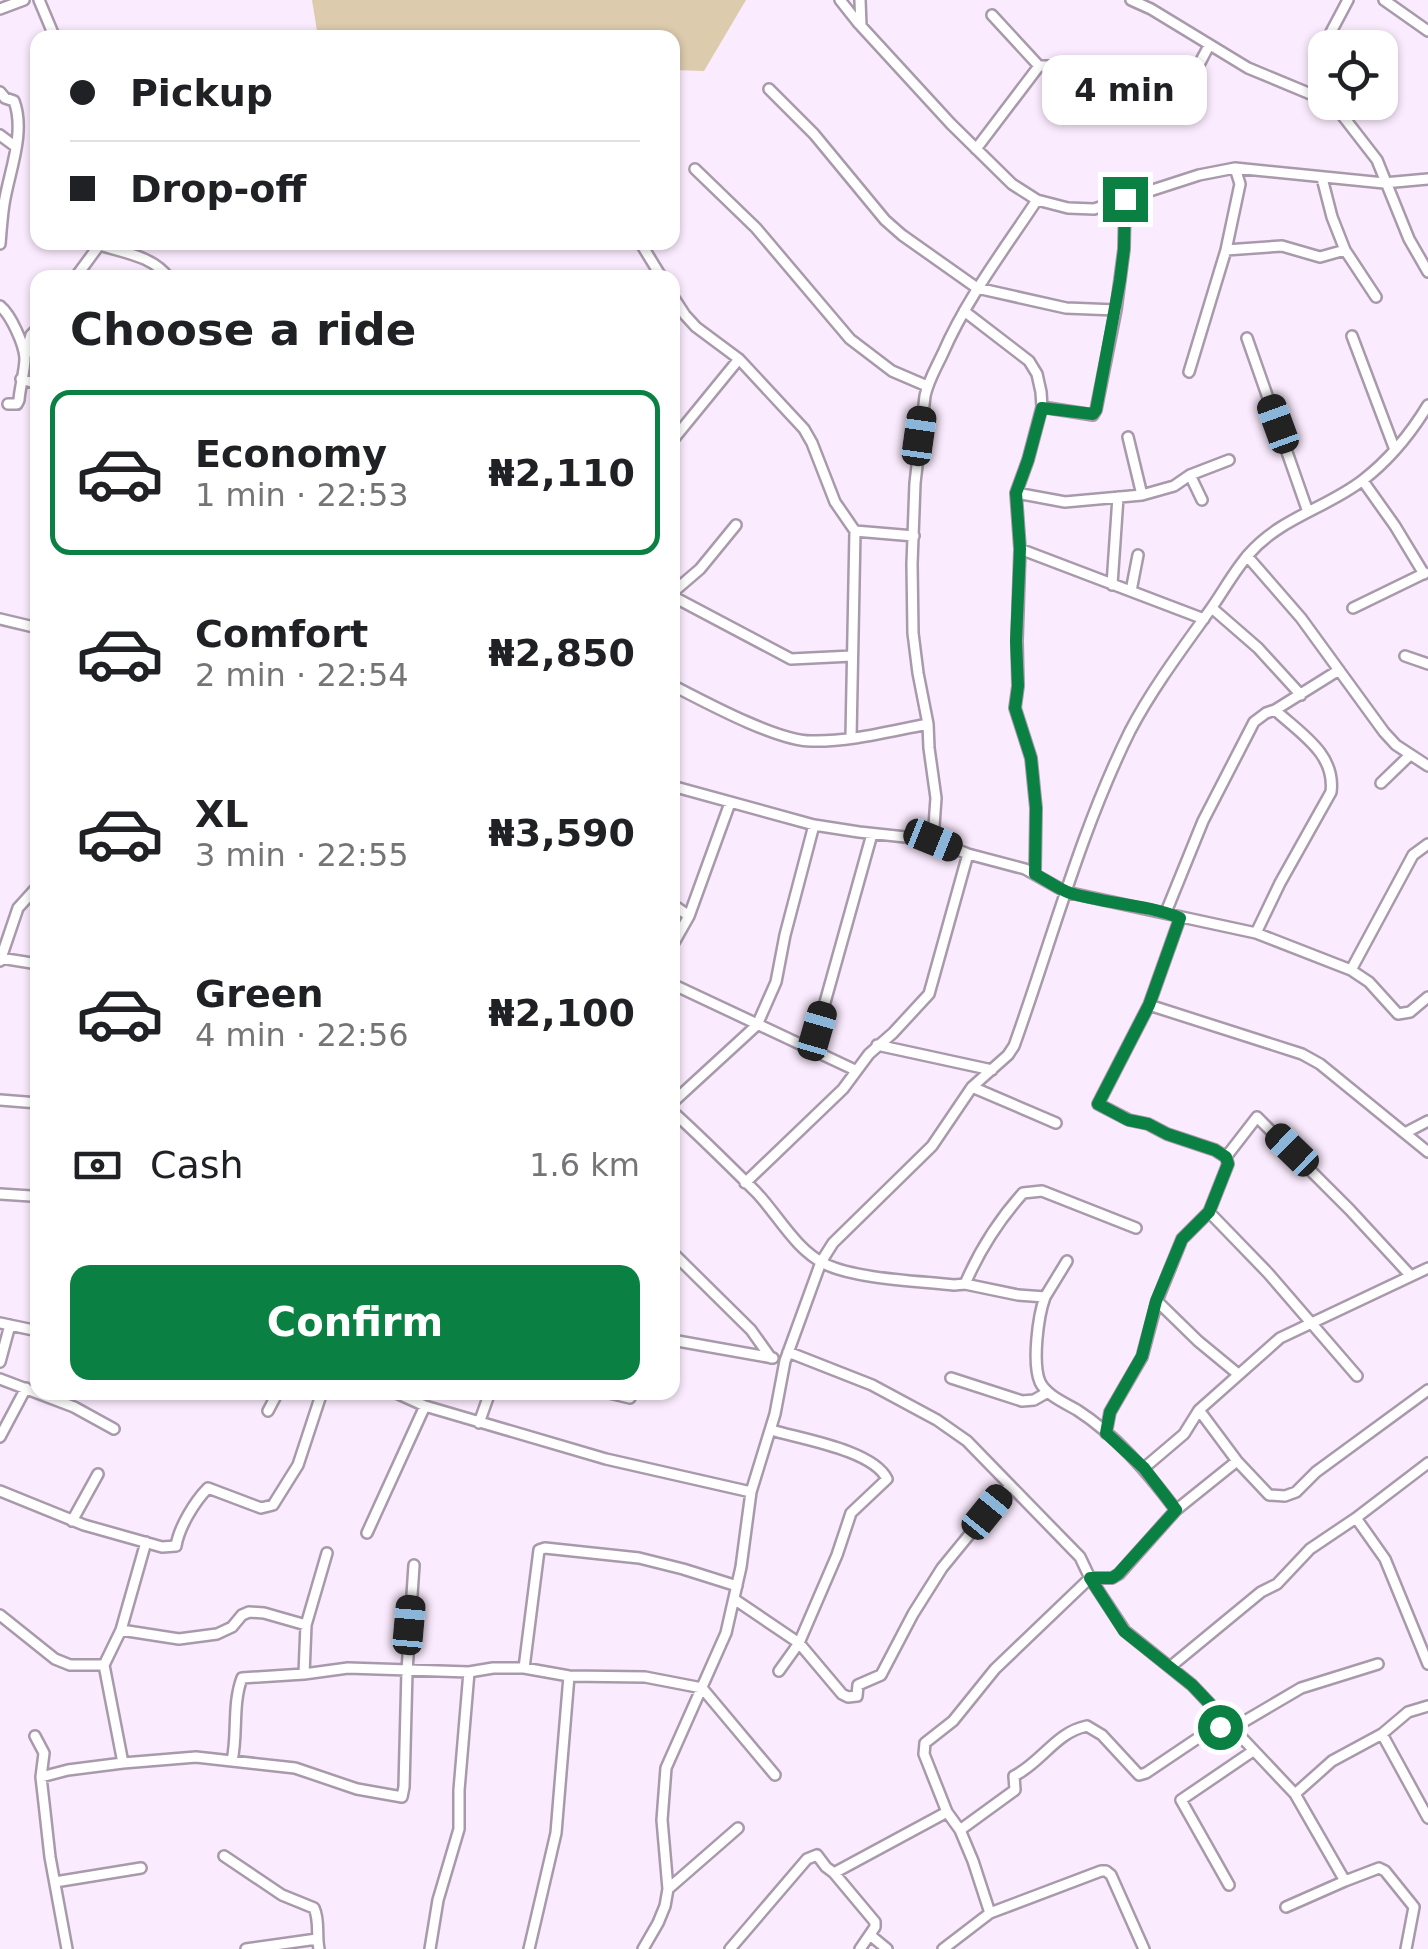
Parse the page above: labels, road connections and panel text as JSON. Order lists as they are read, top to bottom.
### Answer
{
  "page": {
    "banner": ["Pickup", "Drop-off"],
    "bubble": "4 min",
    "heading": "Choose a ride",
    "list": [
      {
        "name": "Economy",
        "note": "1 min · 22:53",
        "value": "₦2,110"
      },
      {
        "name": "Comfort",
        "note": "2 min · 22:54",
        "value": "₦2,850"
      },
      {
        "name": "XL",
        "note": "3 min · 22:55",
        "value": "₦3,590"
      },
      {
        "name": "Green",
        "note": "4 min · 22:56",
        "value": "₦2,100"
      }
    ],
    "pay": ["Cash", "1.6 km"],
    "buttons": "Confirm"
  }
}
